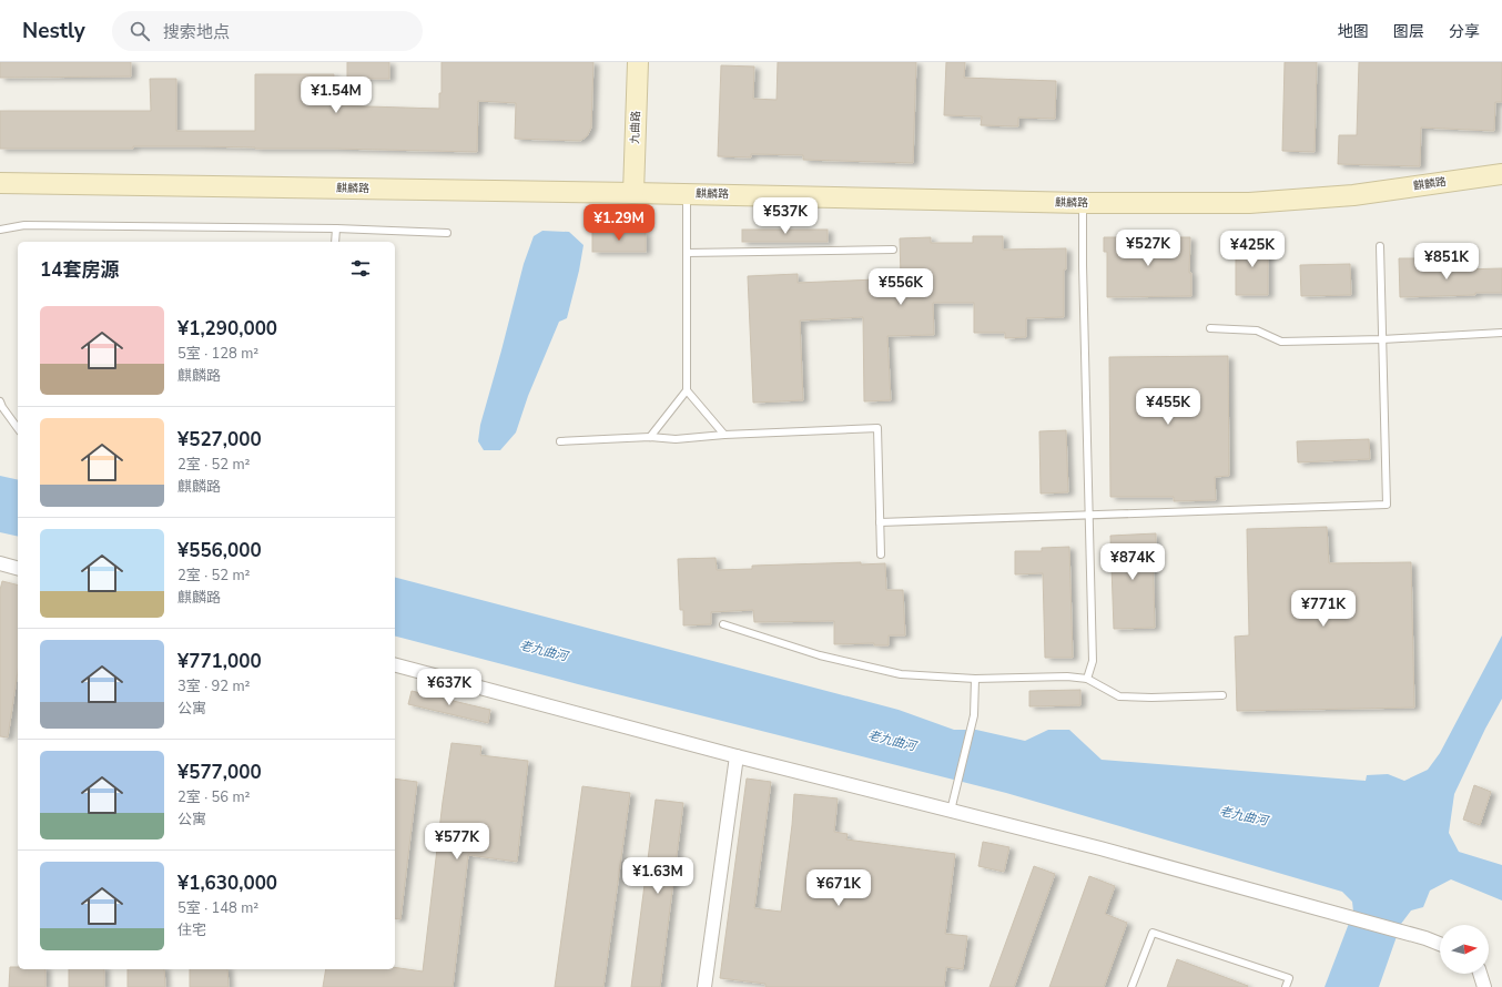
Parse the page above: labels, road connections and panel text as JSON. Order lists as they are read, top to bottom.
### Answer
{
  "streets": {
    "street": ["九曲路", "麒麟路"]
  },
  "crossings": [
    ["九曲路", "麒麟路"]
  ],
  "water": ["老九曲河"],
  "north": "right",
  "page": {
    "header": "Nestly",
    "search": "搜索地点",
    "nav": ["地图", "图层", "分享"],
    "price": [
      "¥1.54M",
      "¥537K",
      "¥1.29M",
      "¥527K",
      "¥425K",
      "¥851K",
      "¥556K",
      "¥455K",
      "¥874K",
      "¥771K",
      "¥637K",
      "¥577K",
      "¥1.63M",
      "¥671K"
    ],
    "heading": "14套房源",
    "list": [
      {
        "name": "¥1,290,000",
        "note": "5室 · 128 m² · 麒麟路"
      },
      {
        "name": "¥527,000",
        "note": "2室 · 52 m² · 麒麟路"
      },
      {
        "name": "¥556,000",
        "note": "2室 · 52 m² · 麒麟路"
      },
      {
        "name": "¥771,000",
        "note": "3室 · 92 m² · 公寓"
      },
      {
        "name": "¥577,000",
        "note": "2室 · 56 m² · 公寓"
      },
      {
        "name": "¥1,630,000",
        "note": "5室 · 148 m² · 住宅"
      }
    ]
  }
}
